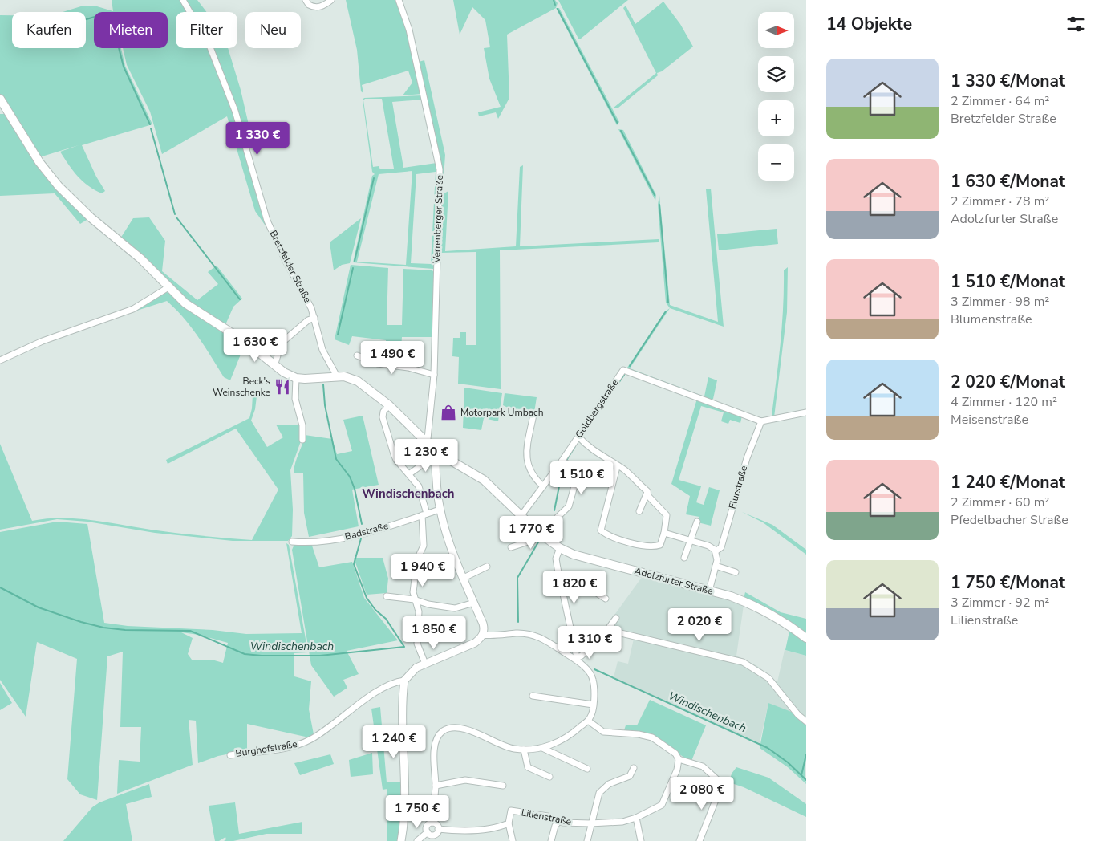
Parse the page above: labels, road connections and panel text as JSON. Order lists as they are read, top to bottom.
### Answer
{
  "streets": {
    "main road": ["Adolzfurter Straße"],
    "street": [
      "Verrenberger Straße",
      "Bretzfelder Straße",
      "Goldbergstraße",
      "Flurstraße",
      "Badstraße",
      "Burghofstraße",
      "Lilienstraße"
    ]
  },
  "crossings": [
    ["Verrenberger Straße", "Adolzfurter Straße"],
    ["Bretzfelder Straße", "Adolzfurter Straße"],
    ["Goldbergstraße", "Flurstraße"],
    ["Goldbergstraße", "Adolzfurter Straße"]
  ],
  "districts": ["Windischenbach"],
  "water": ["Windischenbach"],
  "places": {
    "restaurant": ["Beck's Weinschenke"],
    "shop": ["Motorpark Umbach"]
  },
  "north": "right",
  "page": {
    "heading": "14 Objekte",
    "map_buttons": ["+", "−"],
    "chip": [
      "Kaufen",
      "Mieten",
      "Filter",
      "Neu"
    ],
    "list": [
      {
        "name": "1 330 €/Monat",
        "note": "2 Zimmer · 64 m² · Bretzfelder Straße"
      },
      {
        "name": "1 630 €/Monat",
        "note": "2 Zimmer · 78 m² · Adolzfurter Straße"
      },
      {
        "name": "1 510 €/Monat",
        "note": "3 Zimmer · 98 m² · Blumenstraße"
      },
      {
        "name": "2 020 €/Monat",
        "note": "4 Zimmer · 120 m² · Meisenstraße"
      },
      {
        "name": "1 240 €/Monat",
        "note": "2 Zimmer · 60 m² · Pfedelbacher Straße"
      },
      {
        "name": "1 750 €/Monat",
        "note": "3 Zimmer · 92 m² · Lilienstraße"
      }
    ],
    "price": [
      "1 330 €",
      "1 630 €",
      "1 490 €",
      "1 230 €",
      "1 510 €",
      "1 770 €",
      "1 940 €",
      "1 820 €",
      "2 020 €",
      "1 850 €",
      "1 310 €",
      "1 240 €",
      "2 080 €",
      "1 750 €"
    ]
  }
}
